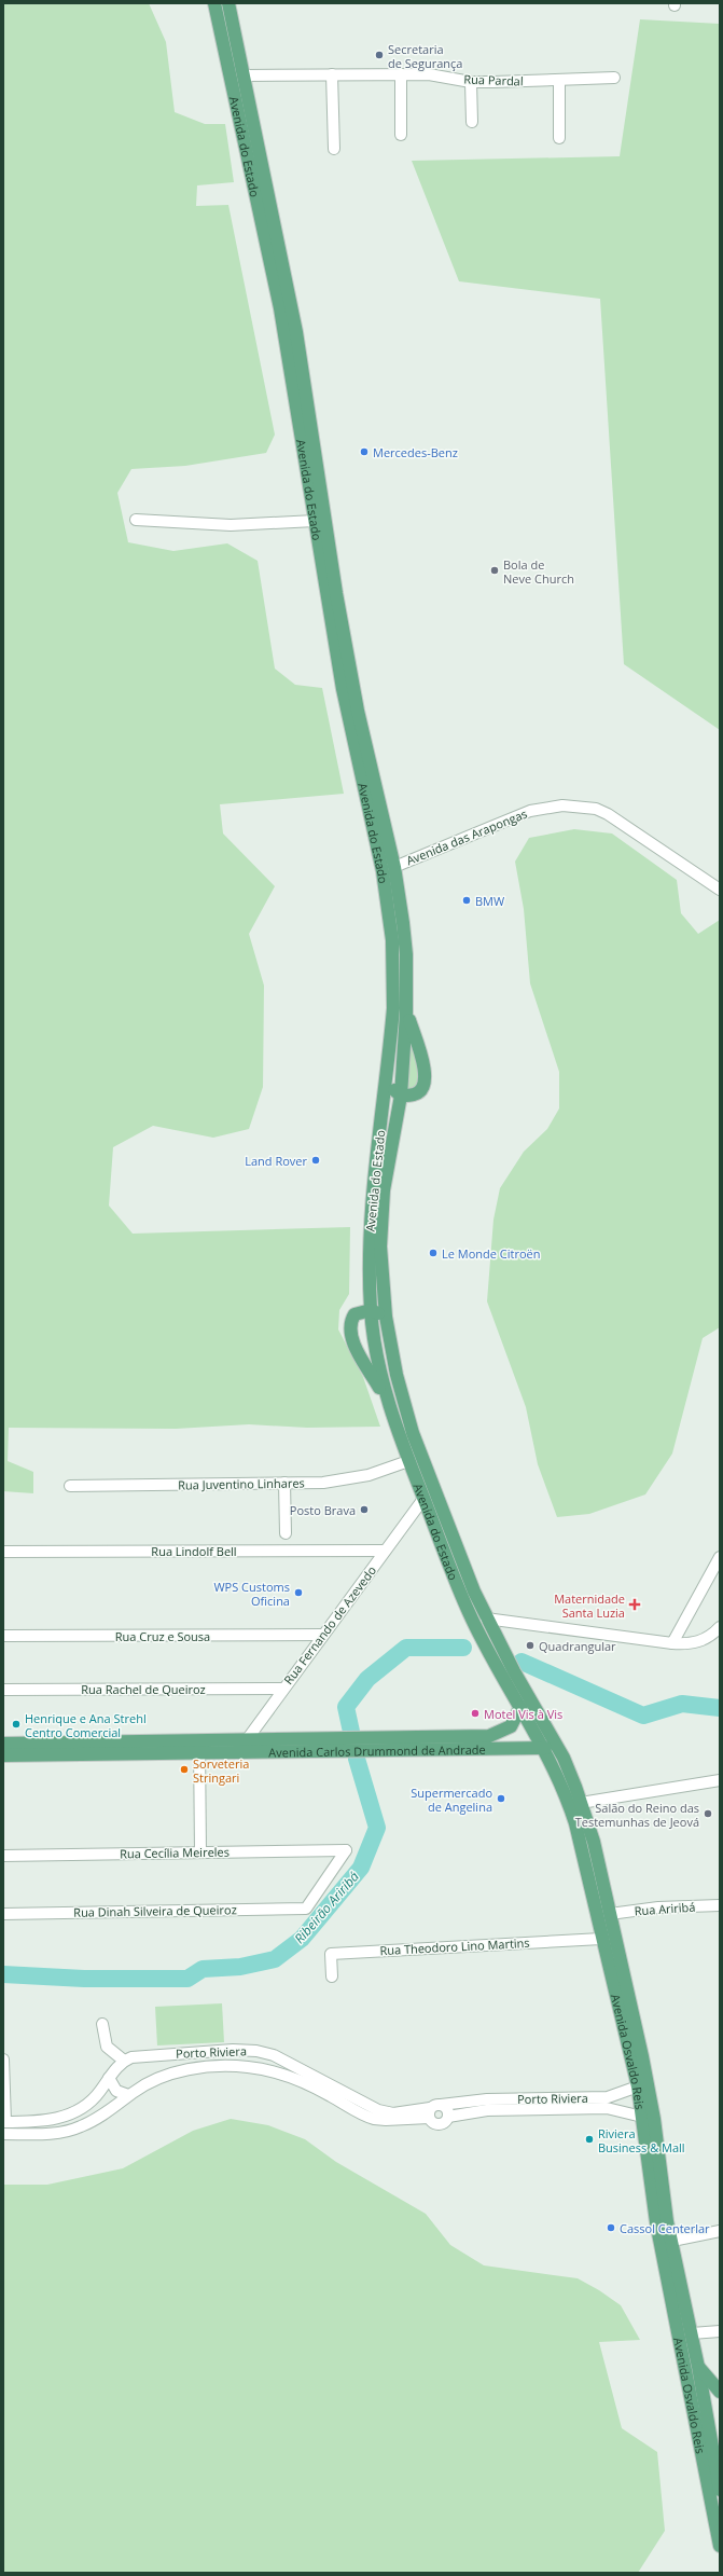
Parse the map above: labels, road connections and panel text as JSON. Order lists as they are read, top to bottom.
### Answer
{
  "streets": {
    "main road": ["Avenida do Estado", "Avenida Carlos Drummond de Andrade", "Avenida Osvaldo Reis"],
    "street": [
      "Rua Pardal",
      "Avenida das Arapongas",
      "Rua Juventino Linhares",
      "Rua Lindolf Bell",
      "Rua Fernando de Azevedo",
      "Rua Cruz e Sousa",
      "Rua Rachel de Queiroz",
      "Rua Cecília Meireles",
      "Rua Ariribá",
      "Rua Dinah Silveira de Queiroz",
      "Rua Theodoro Lino Martins",
      "Porto Riviera"
    ]
  },
  "crossings": [
    ["Rua Pardal", "Avenida do Estado"],
    ["Avenida do Estado", "Avenida das Arapongas"],
    ["Avenida do Estado", "Rua Juventino Linhares"],
    ["Avenida do Estado", "Rua Fernando de Azevedo"],
    ["Avenida do Estado", "Avenida Osvaldo Reis"],
    ["Rua Lindolf Bell", "Rua Fernando de Azevedo"],
    ["Rua Fernando de Azevedo", "Rua Cruz e Sousa"],
    ["Rua Fernando de Azevedo", "Rua Rachel de Queiroz"],
    ["Rua Fernando de Azevedo", "Avenida Carlos Drummond de Andrade"],
    ["Avenida Carlos Drummond de Andrade", "Avenida Osvaldo Reis"],
    ["Rua Cecília Meireles", "Rua Dinah Silveira de Queiroz"],
    ["Rua Ariribá", "Avenida Osvaldo Reis"],
    ["Rua Theodoro Lino Martins", "Avenida Osvaldo Reis"],
    ["Porto Riviera", "Avenida Osvaldo Reis"]
  ],
  "water": ["Ribeirão Ariribá"],
  "places": {
    "other": [
      "Secretaria de Segurança",
      "Mercedes-Benz",
      "Bola de Neve Church",
      "BMW",
      "Land Rover",
      "Le Monde Citroën",
      "Posto Brava",
      "WPS Customs Oficina",
      "Quadrangular",
      "Motel Vis à Vis",
      "Henrique e Ana Strehl Centro Comercial",
      "Sorveteria Stringari",
      "Supermercado de Angelina",
      "Salão do Reino das Testemunhas de Jeová",
      "Riviera Business & Mall",
      "Cassol Centerlar"
    ],
    "health": ["Maternidade Santa Luzia"]
  }
}
